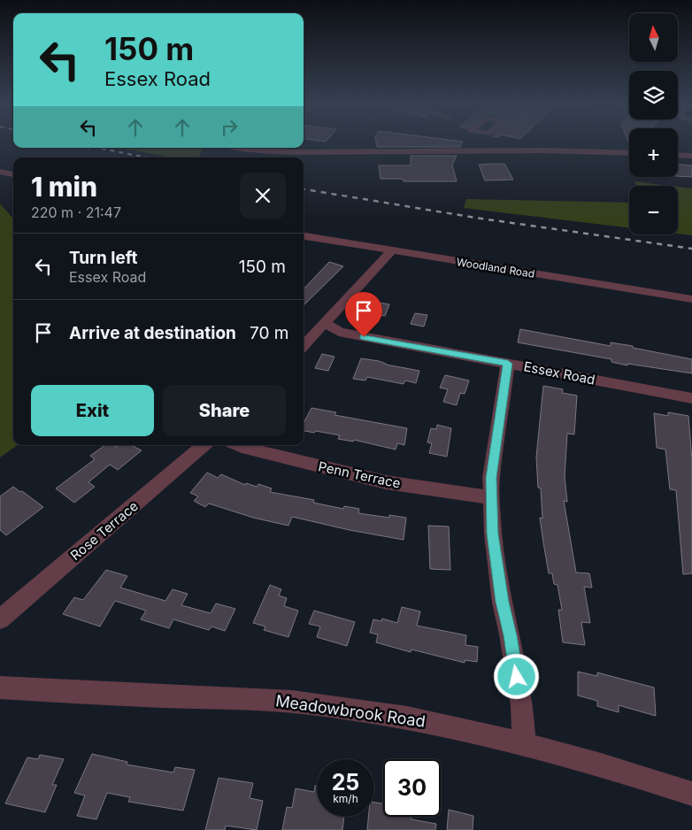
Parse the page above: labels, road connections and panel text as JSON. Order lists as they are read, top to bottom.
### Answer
{
  "streets": {
    "street": [
      "Woodland Road",
      "Essex Road",
      "Penn Terrace",
      "Rose Terrace",
      "Meadowbrook Road"
    ]
  },
  "north": "top",
  "page": {
    "map_buttons": ["+", "−"],
    "turn": ["150 m", "Essex Road"],
    "heading": ["1 min", "220 m · 21:47"],
    "list": [
      {
        "name": "Turn left",
        "note": "Essex Road",
        "value": "150 m"
      },
      {
        "name": "Arrive at destination",
        "value": "70 m"
      }
    ],
    "buttons": ["Exit", "Share"],
    "speed": "25 km/h",
    "limit": "30"
  }
}
